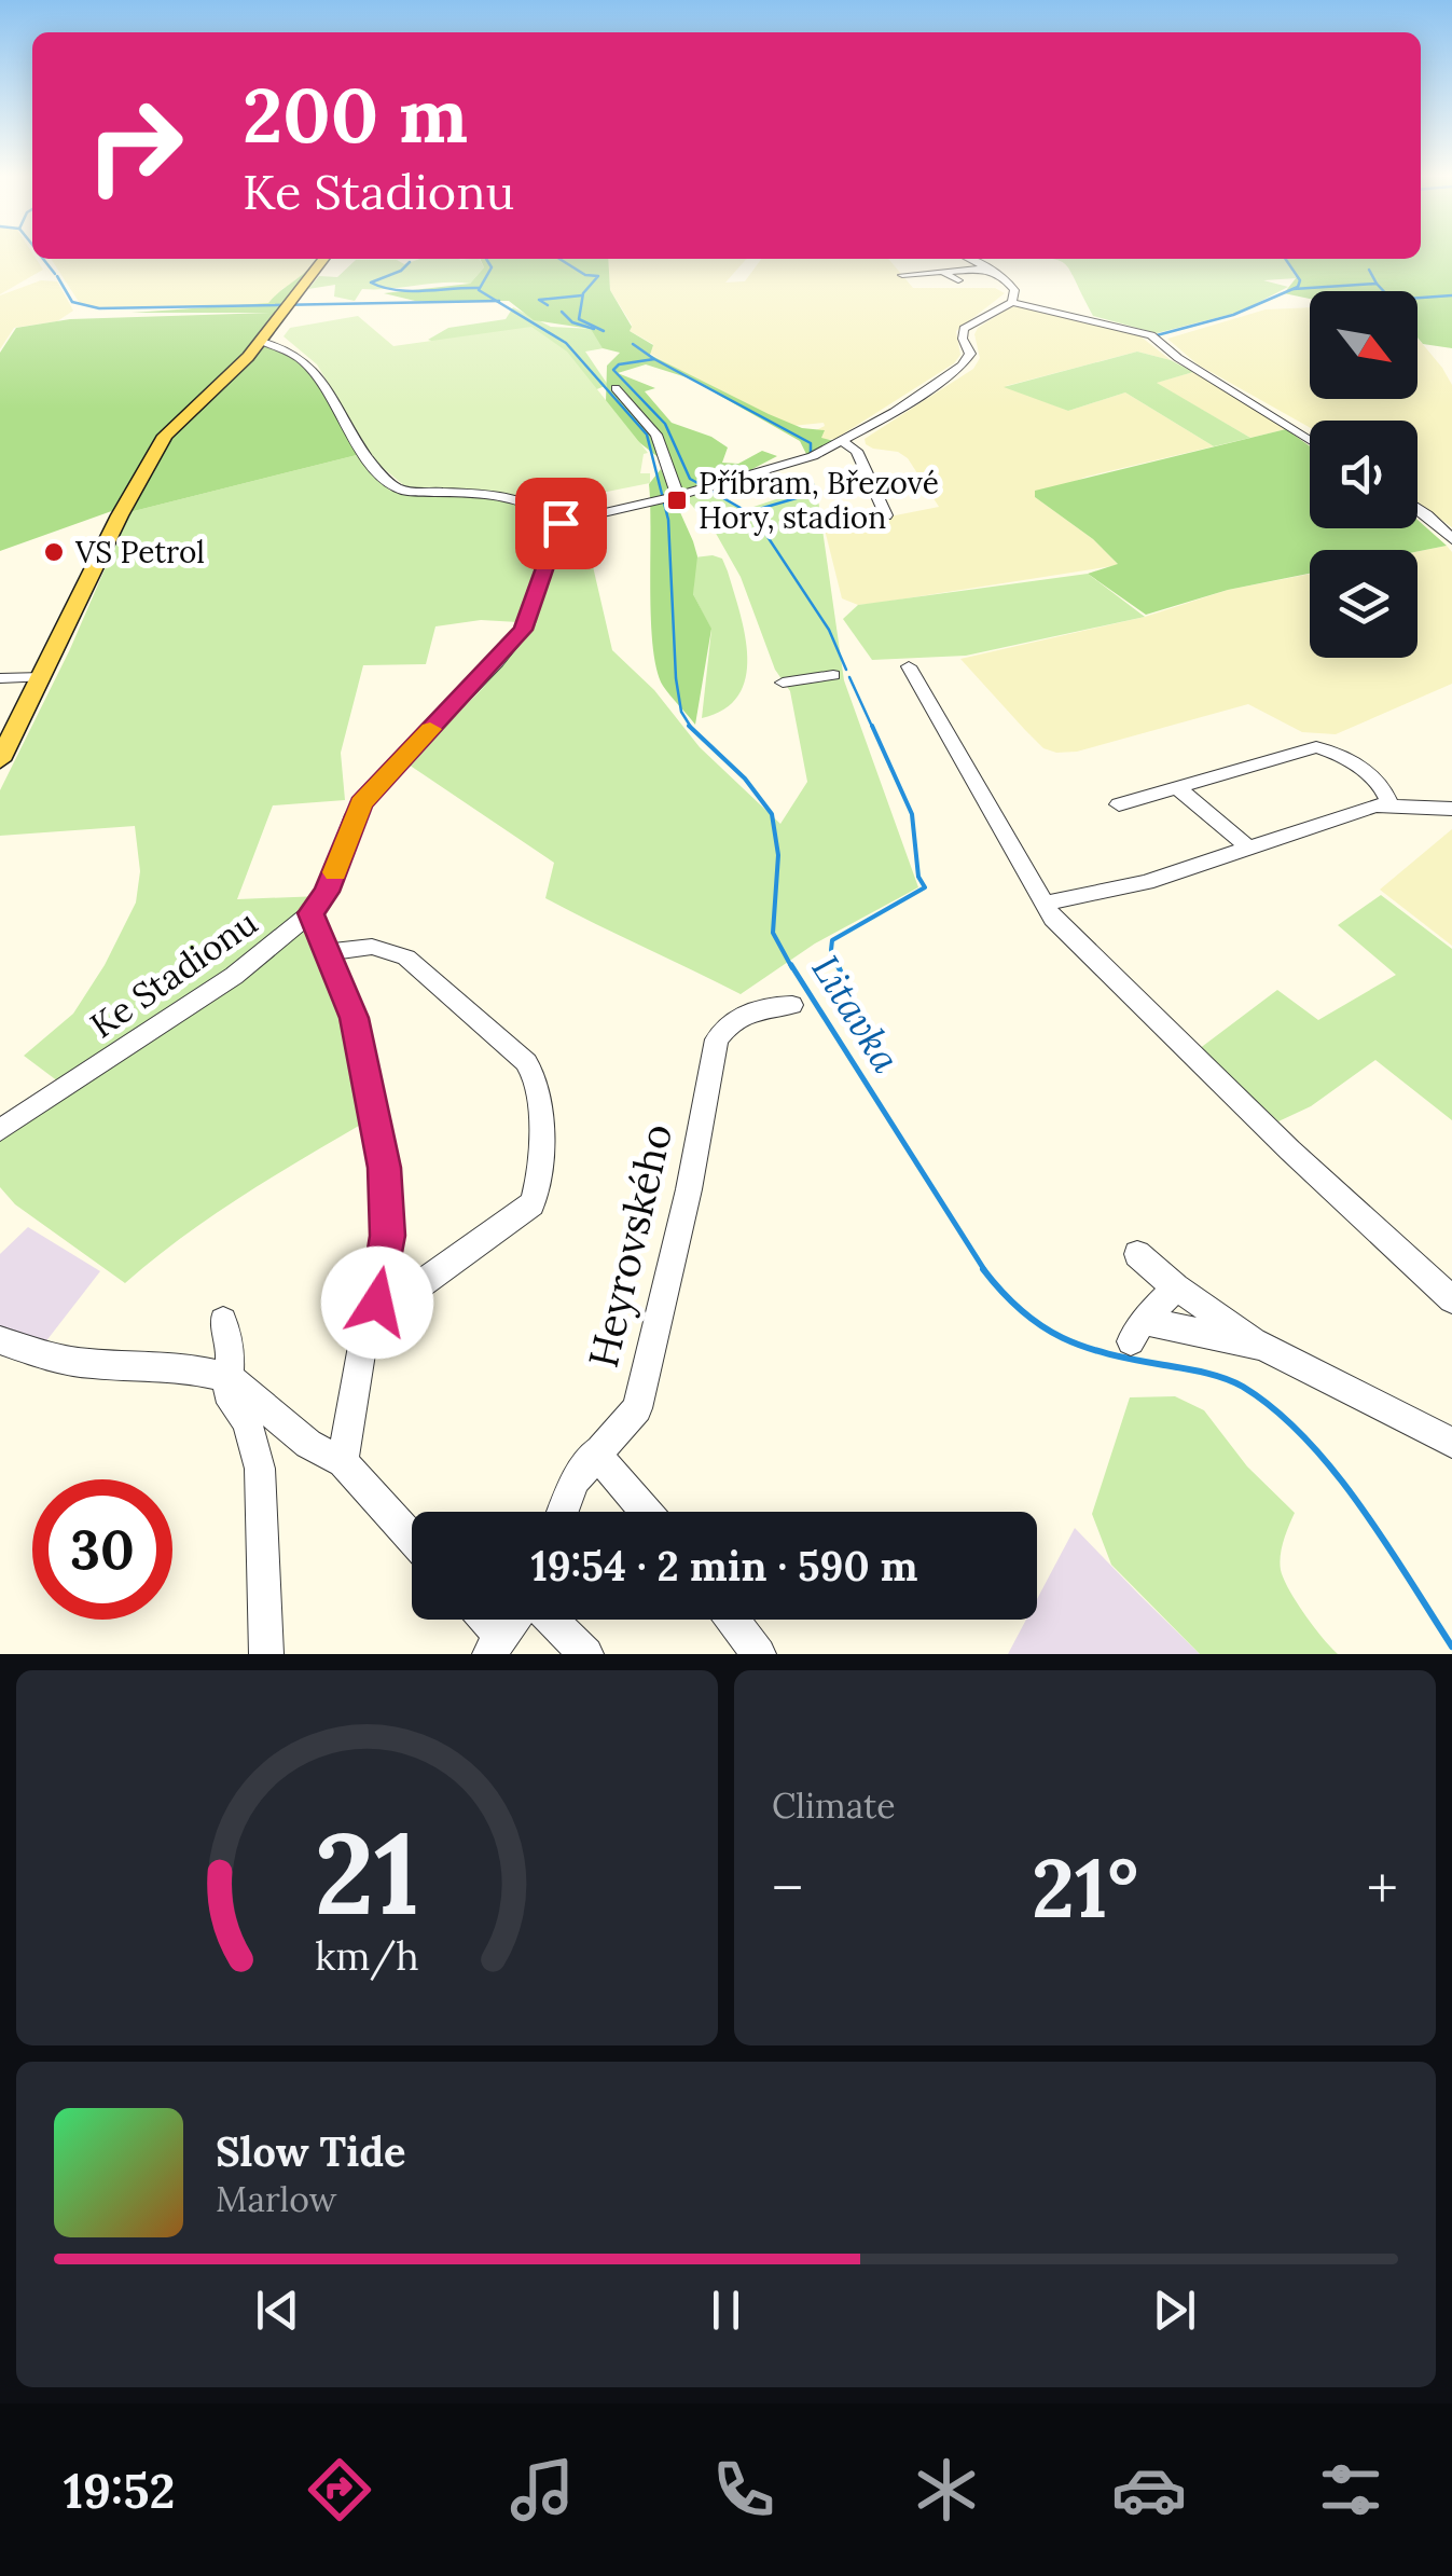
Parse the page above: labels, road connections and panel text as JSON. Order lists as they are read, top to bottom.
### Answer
{
  "streets": {
    "street": ["Ke Stadionu", "Heyrovského"]
  },
  "water": ["Litavka"],
  "places": {
    "transit": ["Příbram, Březové Hory, stadion"],
    "other": ["VS Petrol"]
  },
  "north": "bottom right",
  "page": {
    "turn": ["200 m", "Ke Stadionu"],
    "limit": "30",
    "trip": "19:54 · 2 min · 590 m",
    "tile": "Climate",
    "heat": ["−", "21°", "+"],
    "song": ["Slow Tide", "Marlow"],
    "tabs": "19:52",
    "gauge": ["21", "km/h"]
  }
}
